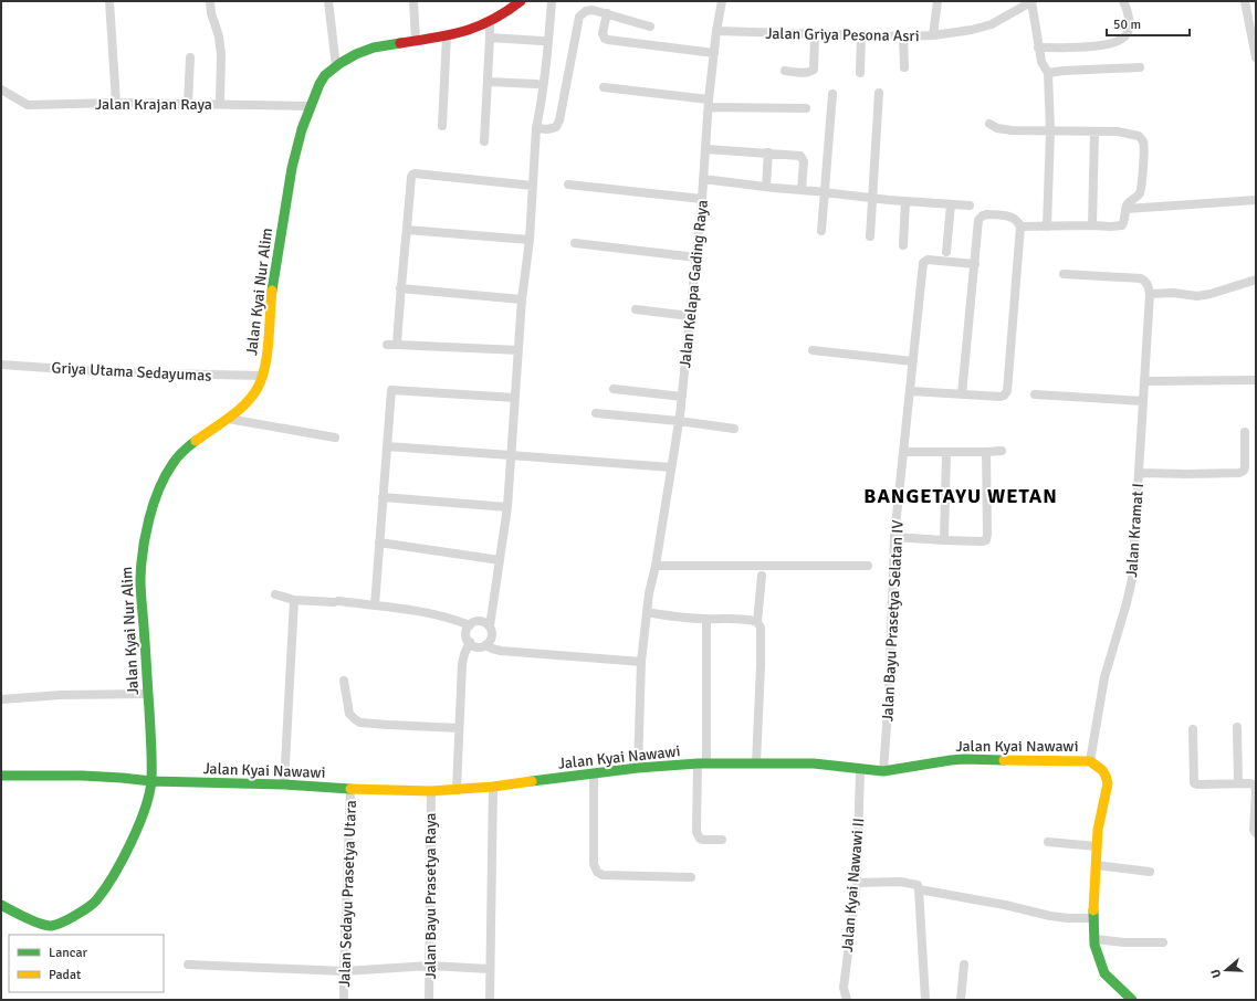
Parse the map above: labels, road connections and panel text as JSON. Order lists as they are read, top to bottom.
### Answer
{
  "streets": {
    "street": [
      "Jalan Griya Pesona Asri",
      "Jalan Krajan Raya",
      "Jalan Kelapa Gading Raya",
      "Jalan Kyai Nur Alim",
      "Griya Utama Sedayumas",
      "Jalan Kramat I",
      "Jalan Bayu Prasetya Selatan IV",
      "Jalan Kyai Nawawi",
      "Jalan Kyai Nawawi II",
      "Jalan Sedayu Prasetya Utara",
      "Jalan Bayu Prasetya Raya"
    ]
  },
  "crossings": [
    ["Jalan Griya Pesona Asri", "Jalan Kelapa Gading Raya"],
    ["Jalan Krajan Raya", "Jalan Kyai Nur Alim"],
    ["Jalan Kelapa Gading Raya", "Jalan Kyai Nawawi"],
    ["Jalan Kyai Nur Alim", "Griya Utama Sedayumas"],
    ["Jalan Kyai Nur Alim", "Jalan Kyai Nawawi"],
    ["Jalan Kramat I", "Jalan Kyai Nawawi"],
    ["Jalan Bayu Prasetya Selatan IV", "Jalan Kyai Nawawi"],
    ["Jalan Kyai Nawawi", "Jalan Kyai Nawawi II"],
    ["Jalan Kyai Nawawi", "Jalan Sedayu Prasetya Utara"],
    ["Jalan Kyai Nawawi", "Jalan Bayu Prasetya Raya"]
  ],
  "districts": ["BANGETAYU WETAN"],
  "legend": ["Lancar", "Padat"],
  "scale_bar": "50 m",
  "north": "left"
}
